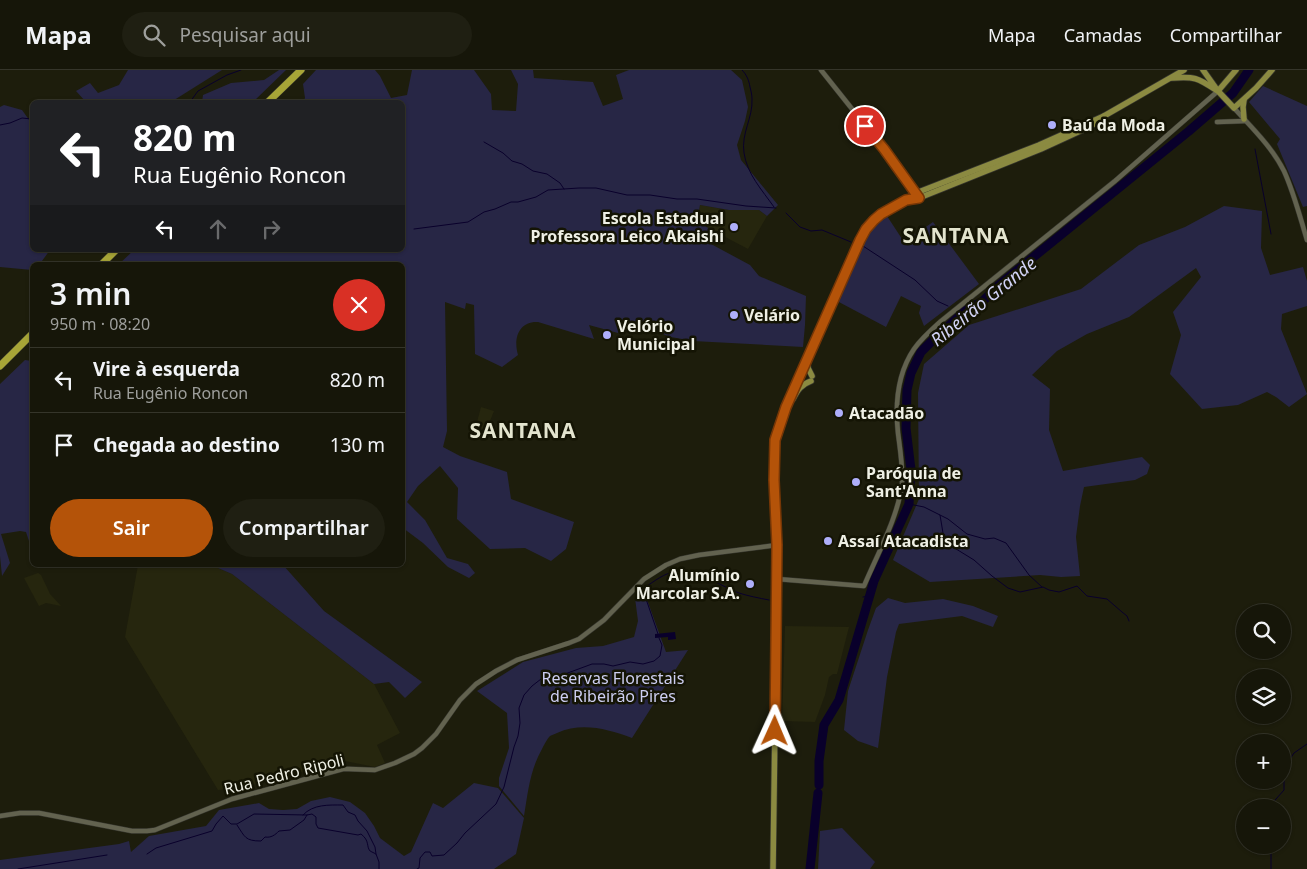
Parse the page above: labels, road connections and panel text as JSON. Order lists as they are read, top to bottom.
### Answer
{
  "streets": {
    "street": ["Rua Pedro Ripoli"]
  },
  "districts": ["SANTANA", "SANTANA"],
  "water": ["Ribeirão Grande"],
  "parks": ["Reservas Florestais de Ribeirão Pires"],
  "places": [
    "Baú da Moda",
    "Escola Estadual Professora Leico Akaishi",
    "Velário",
    "Velório Municipal",
    "Atacadão",
    "Paróquia de Sant'Anna",
    "Assaí Atacadista",
    "Alumínio Marcolar S.A."
  ],
  "page": {
    "header": "Mapa",
    "search": "Pesquisar aqui",
    "nav": ["Mapa", "Camadas", "Compartilhar"],
    "turn": ["820 m", "Rua Eugênio Roncon"],
    "heading": ["3 min", "950 m · 08:20"],
    "list": [
      {
        "name": "Vire à esquerda",
        "note": "Rua Eugênio Roncon",
        "value": "820 m"
      },
      {
        "name": "Chegada ao destino",
        "value": "130 m"
      }
    ],
    "buttons": ["Sair", "Compartilhar"],
    "map_buttons": ["+", "−"]
  }
}
